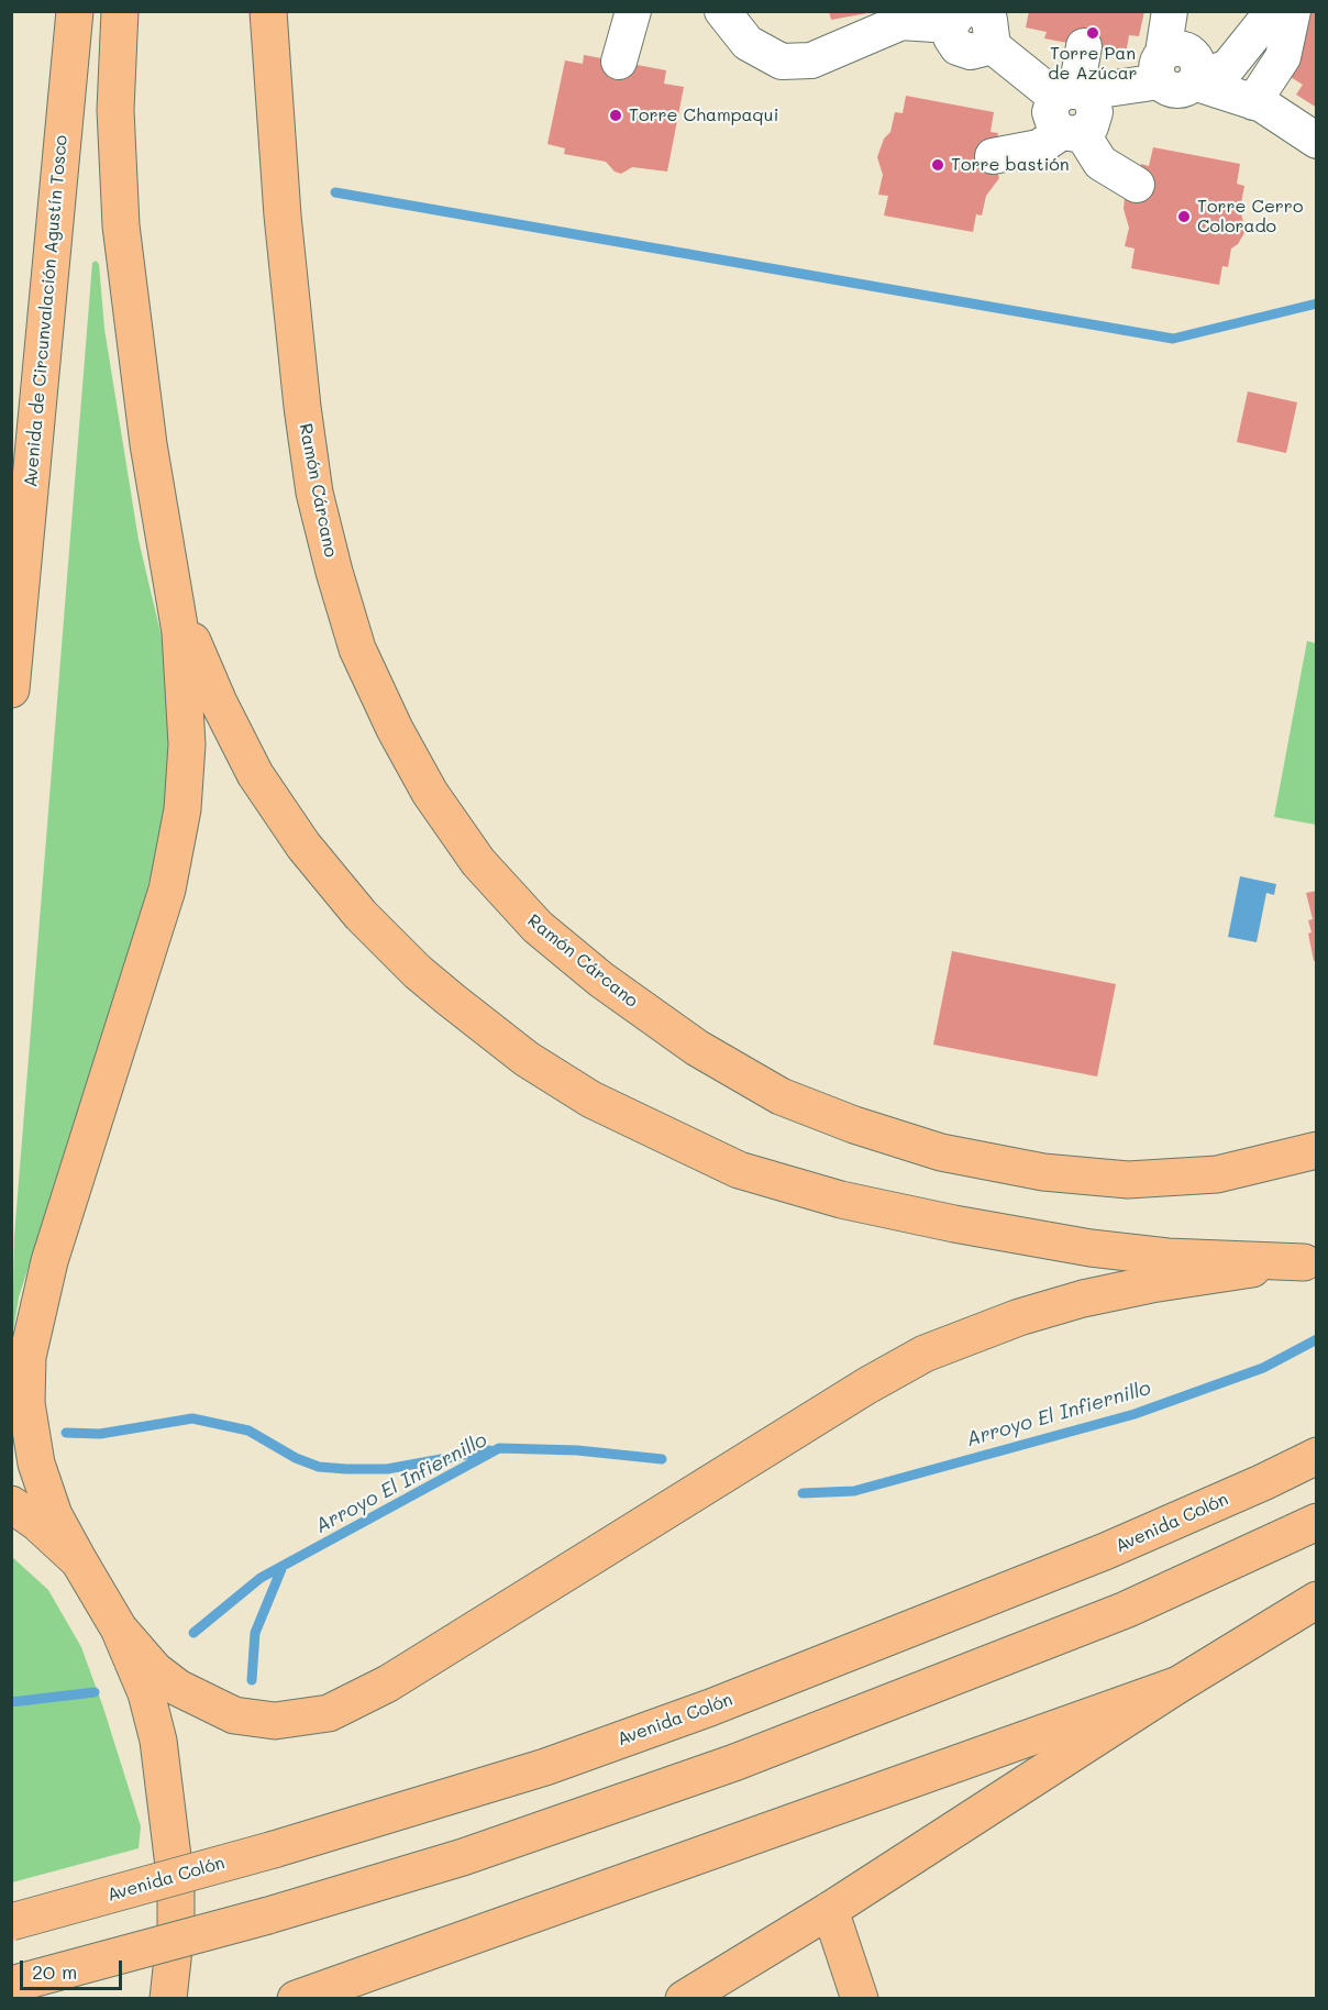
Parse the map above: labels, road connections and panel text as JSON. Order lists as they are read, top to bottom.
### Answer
{
  "streets": {
    "main road": ["Avenida de Circunvalación Agustín Tosco", "Ramón Cárcano", "Avenida Colón"]
  },
  "water": ["Arroyo El Infiernillo"],
  "places": [
    "Torre Pan de Azúcar",
    "Torre Champaqui",
    "Torre bastión",
    "Torre Cerro Colorado"
  ],
  "scale_bar": "20 m"
}
